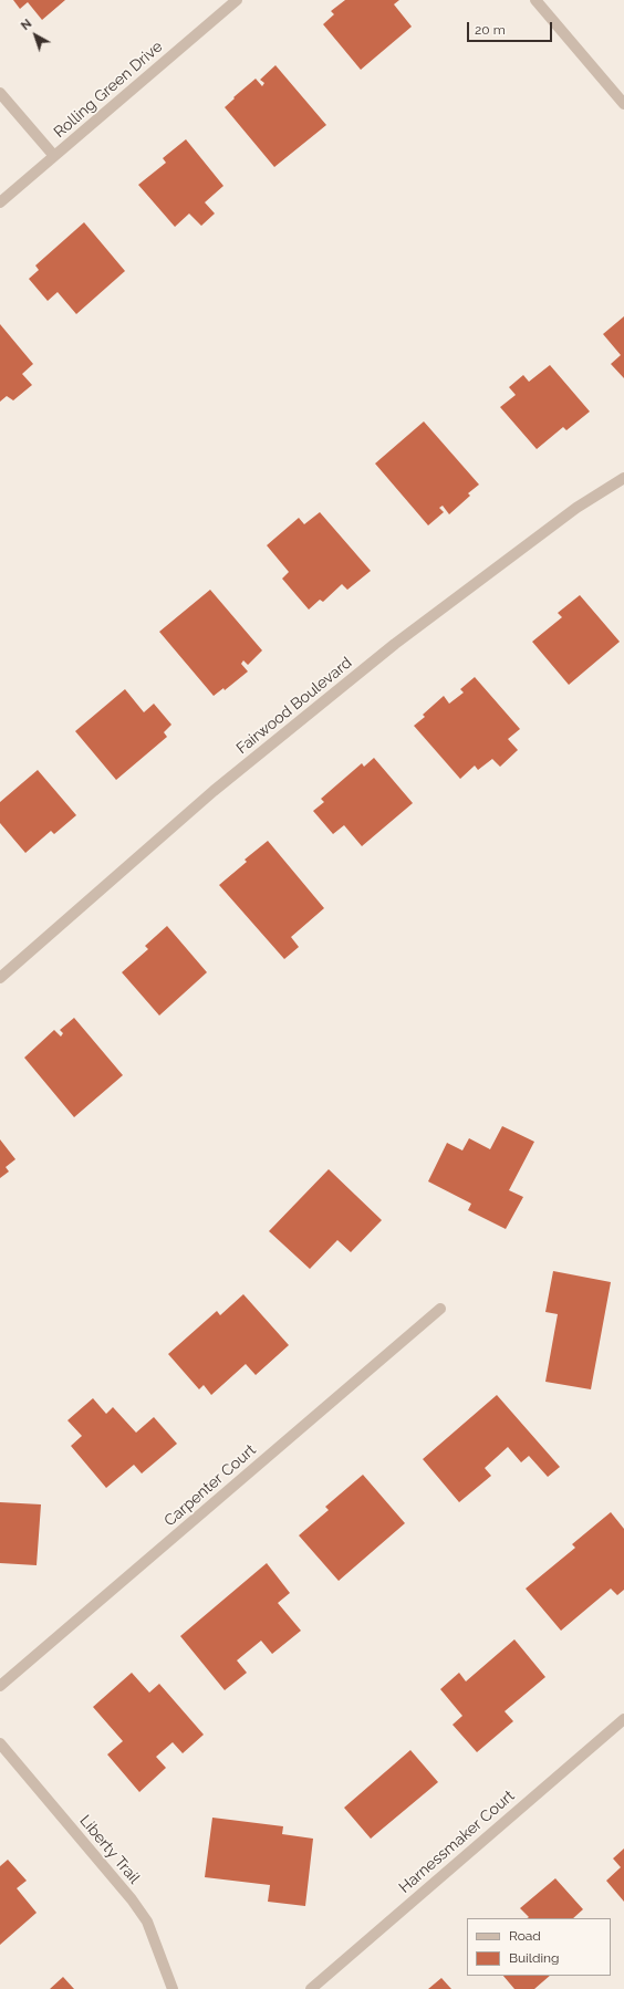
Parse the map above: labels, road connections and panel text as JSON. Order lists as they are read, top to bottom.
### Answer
{
  "streets": {
    "street": [
      "Rolling Green Drive",
      "Fairwood Boulevard",
      "Carpenter Court",
      "Harnessmaker Court",
      "Liberty Trail"
    ]
  },
  "legend": ["Road", "Building"],
  "scale_bar": "20 m",
  "north": "top left"
}
